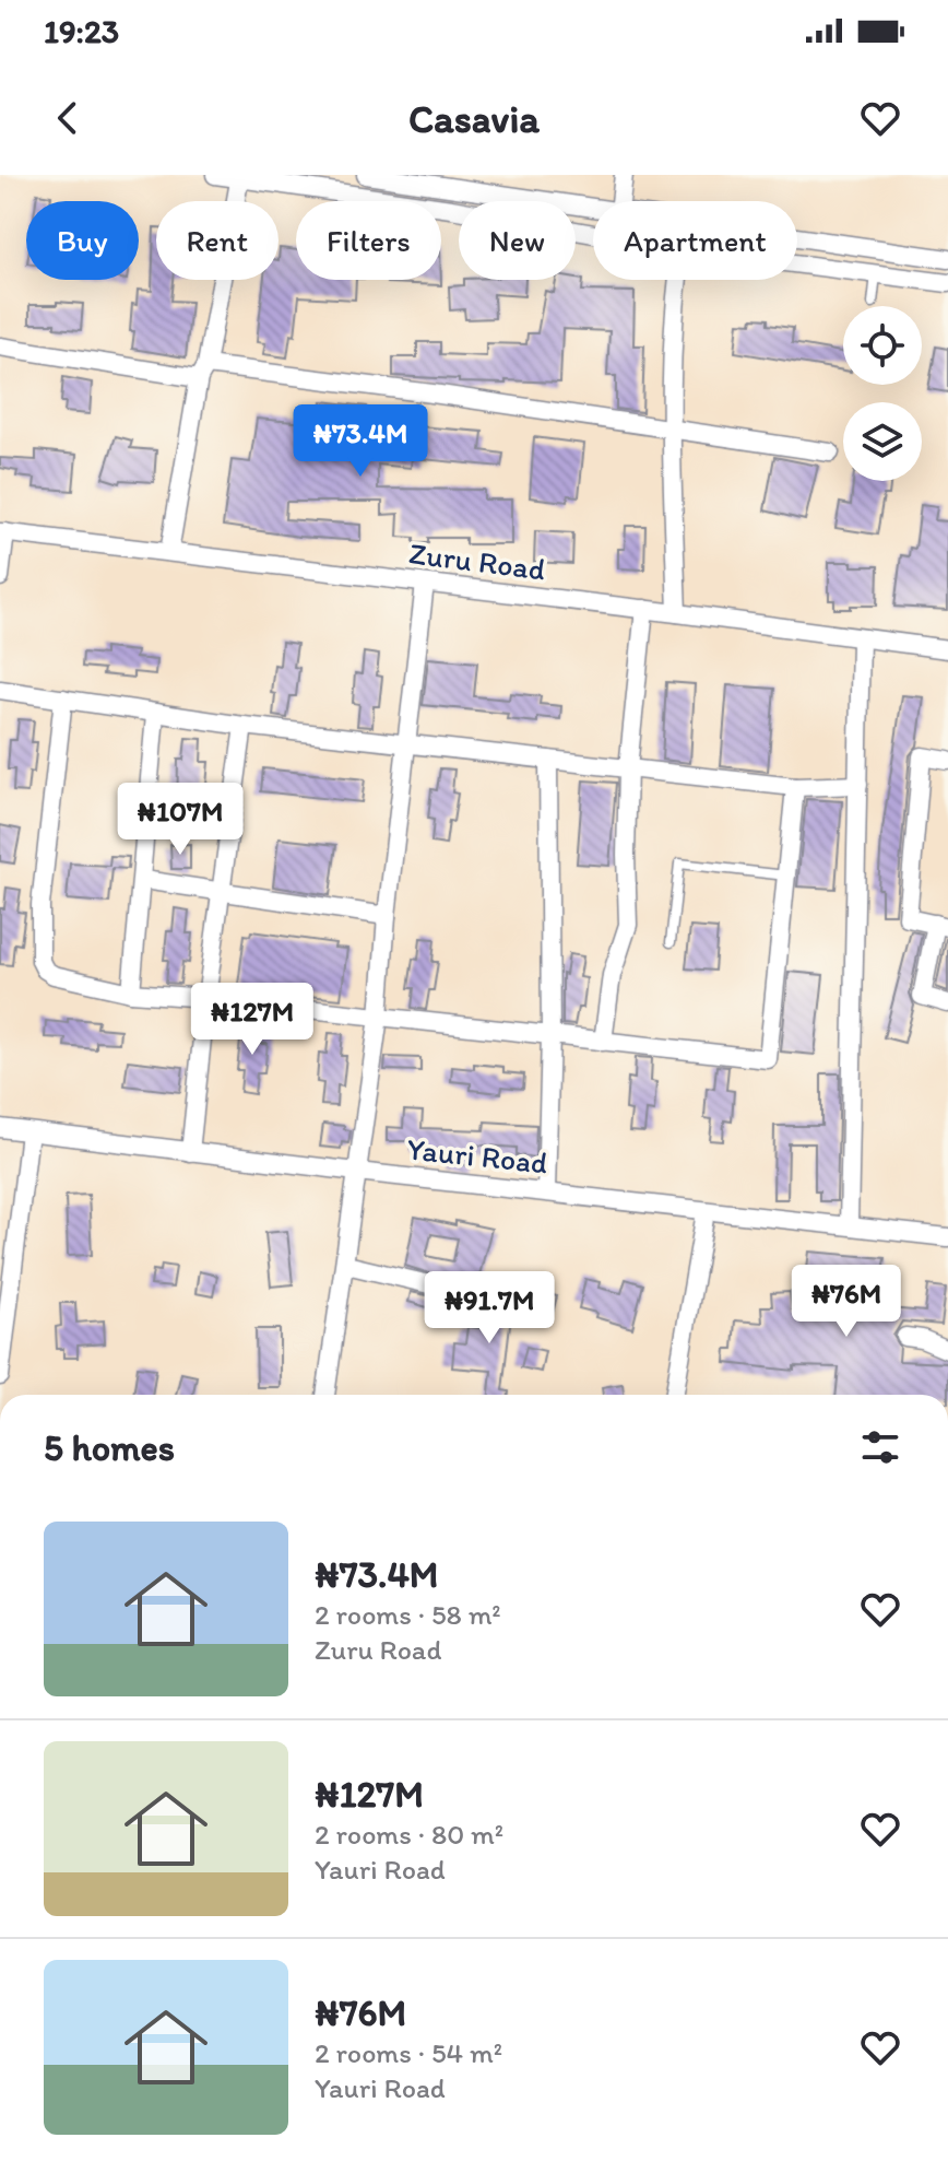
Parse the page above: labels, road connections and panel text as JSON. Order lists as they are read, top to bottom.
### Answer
{
  "streets": {
    "street": ["Zuru Road", "Yauri Road"]
  },
  "page": {
    "status": "19:23",
    "header": "Casavia",
    "chip": [
      "Buy",
      "Rent",
      "Filters",
      "New",
      "Apartment"
    ],
    "price": [
      "₦73.4M",
      "₦107M",
      "₦127M",
      "₦76M",
      "₦91.7M"
    ],
    "heading": "5 homes",
    "list": [
      {
        "name": "₦73.4M",
        "note": "2 rooms · 58 m² · Zuru Road"
      },
      {
        "name": "₦127M",
        "note": "2 rooms · 80 m² · Yauri Road"
      },
      {
        "name": "₦76M",
        "note": "2 rooms · 54 m² · Yauri Road"
      }
    ]
  }
}
